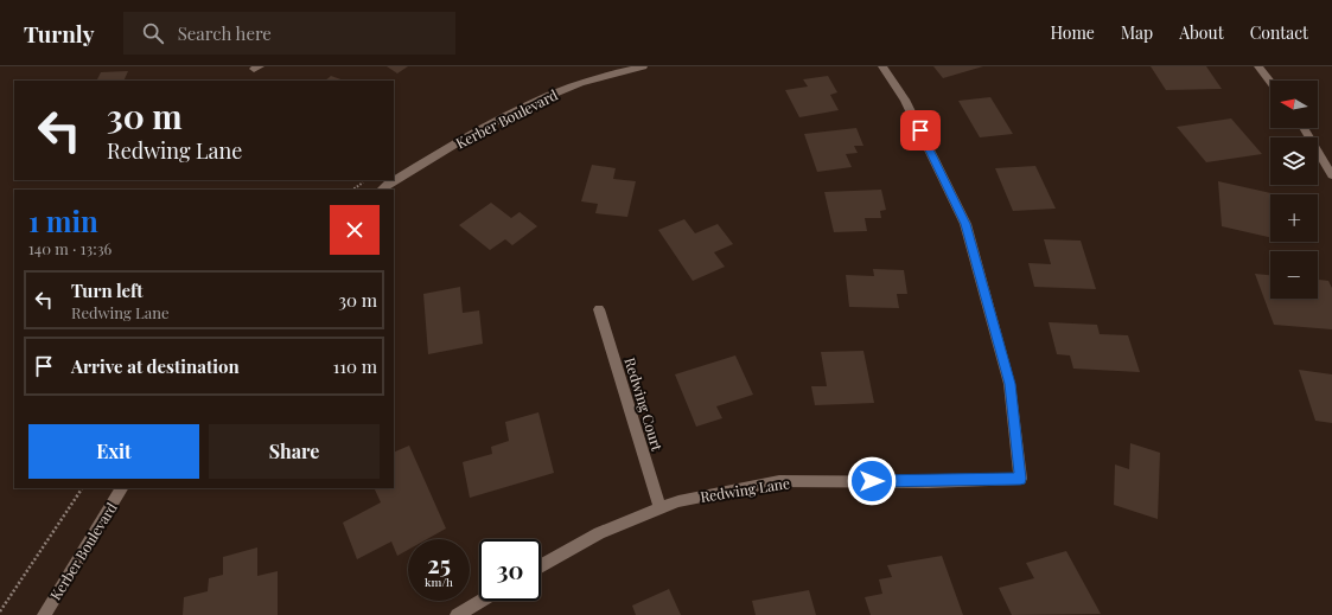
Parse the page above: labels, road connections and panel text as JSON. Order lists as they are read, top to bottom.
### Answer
{
  "streets": {
    "street": ["Kerber Boulevard", "Redwing Court", "Redwing Lane"]
  },
  "crossings": [
    ["Redwing Court", "Redwing Lane"]
  ],
  "north": "left",
  "page": {
    "header": "Turnly",
    "search": "Search here",
    "nav": [
      "Home",
      "Map",
      "About",
      "Contact"
    ],
    "map_buttons": ["+", "−"],
    "turn": ["30 m", "Redwing Lane"],
    "heading": ["1 min", "140 m · 13:36"],
    "list": [
      {
        "name": "Turn left",
        "note": "Redwing Lane",
        "value": "30 m"
      },
      {
        "name": "Arrive at destination",
        "value": "110 m"
      }
    ],
    "buttons": ["Exit", "Share"],
    "speed": "25 km/h",
    "limit": "30"
  }
}
